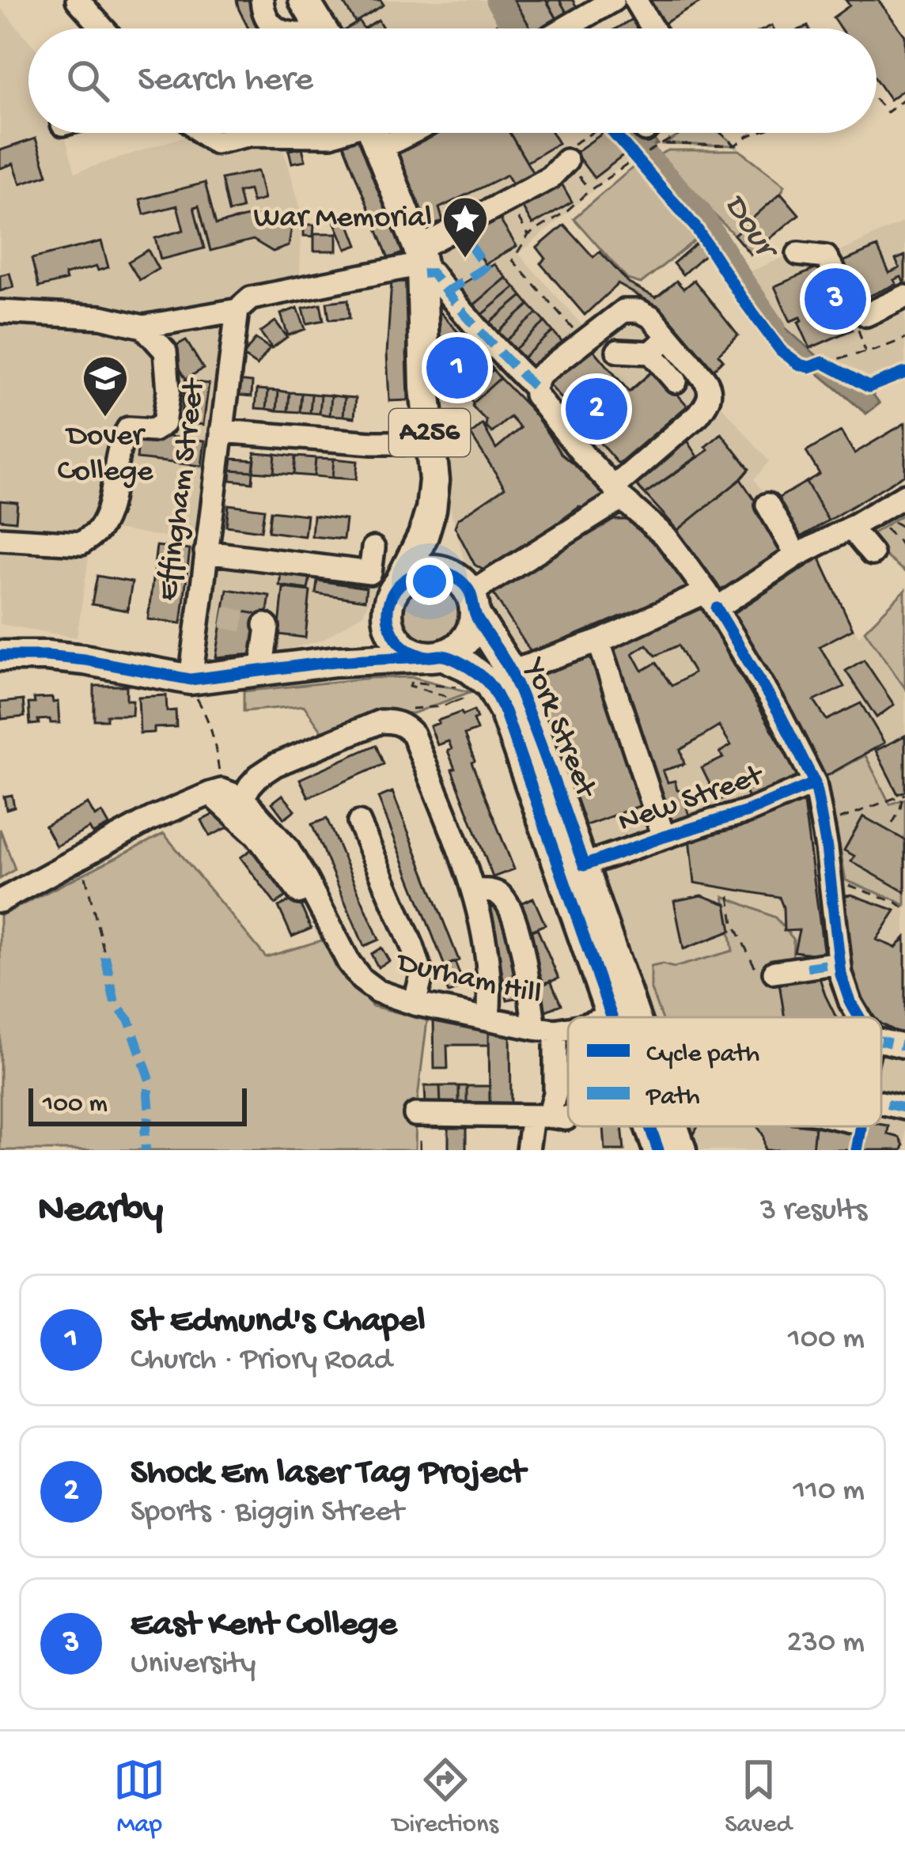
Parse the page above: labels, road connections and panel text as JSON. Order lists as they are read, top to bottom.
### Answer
{
  "streets": {
    "main road": ["A256", "York Street"],
    "street": ["Effingham Street", "New Street", "Durham Hill"]
  },
  "crossings": [
    ["A256", "York Street"],
    ["York Street", "New Street"],
    ["York Street", "Durham Hill"]
  ],
  "water": ["Dour"],
  "places": {
    "place": ["War Memorial"],
    "school or university": ["Dover College"]
  },
  "legend": ["Cycle path", "Path"],
  "scale_bar": "100 m",
  "page": {
    "search": "Search here",
    "pins": ["3", "1", "2"],
    "scale": "100 m",
    "heading": ["Nearby", "3 results"],
    "list": [
      {
        "mark": "1",
        "name": "St Edmund's Chapel",
        "note": "Church · Priory Road",
        "value": "100 m"
      },
      {
        "mark": "2",
        "name": "Shock Em laser Tag Project",
        "note": "Sports · Biggin Street",
        "value": "110 m"
      },
      {
        "mark": "3",
        "name": "East Kent College",
        "note": "University",
        "value": "230 m"
      }
    ],
    "nav": ["Map", "Directions", "Saved"]
  }
}
